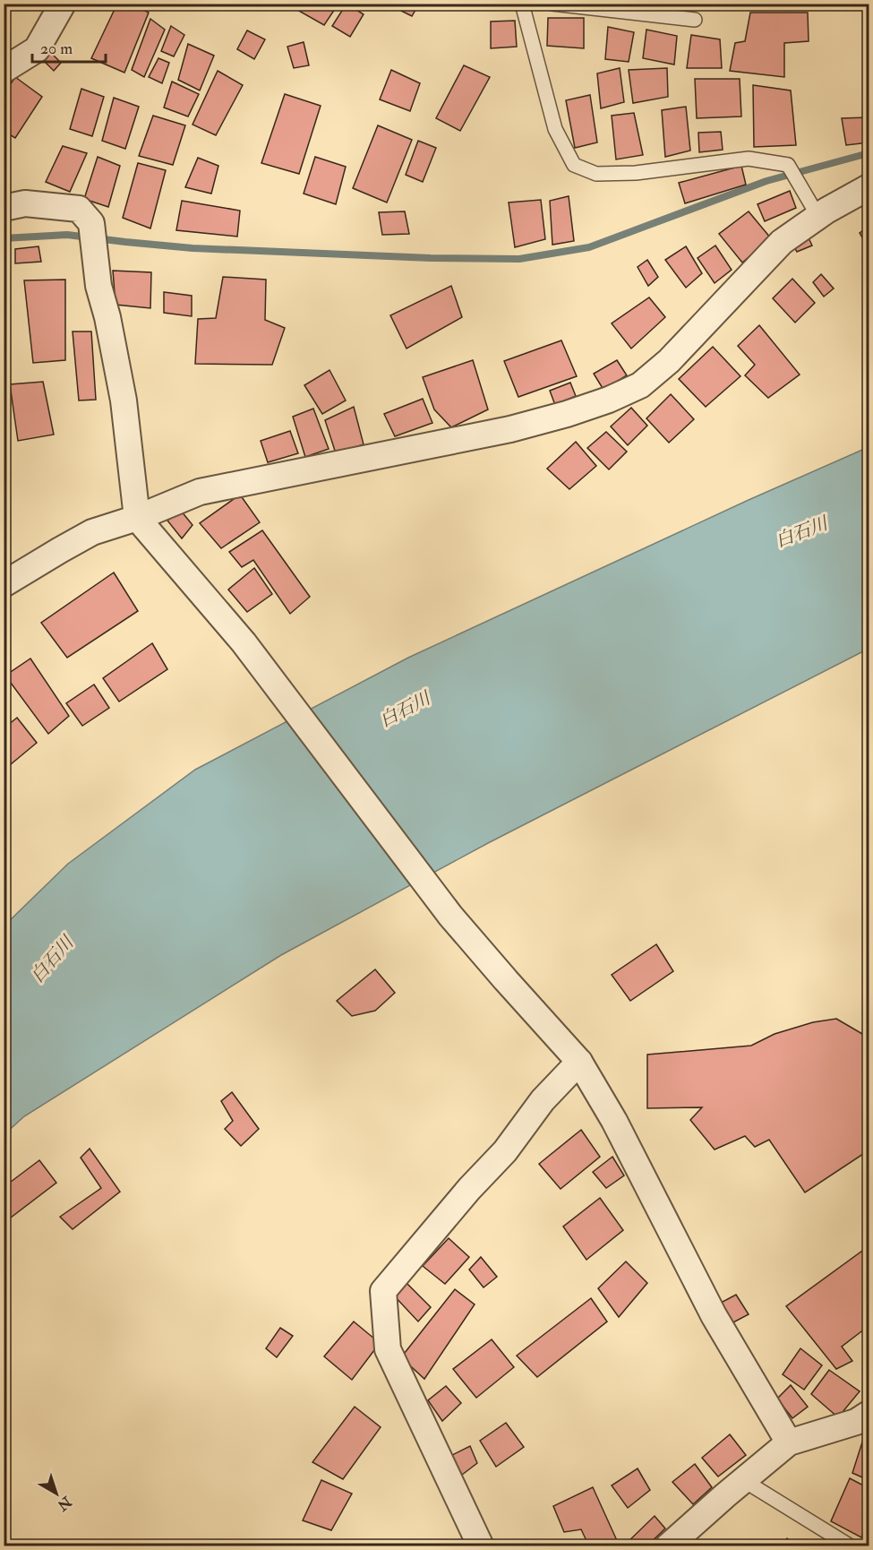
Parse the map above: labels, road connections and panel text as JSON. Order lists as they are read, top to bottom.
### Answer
{
  "water": ["白石川"],
  "scale_bar": "20 m",
  "north": "bottom right"
}
